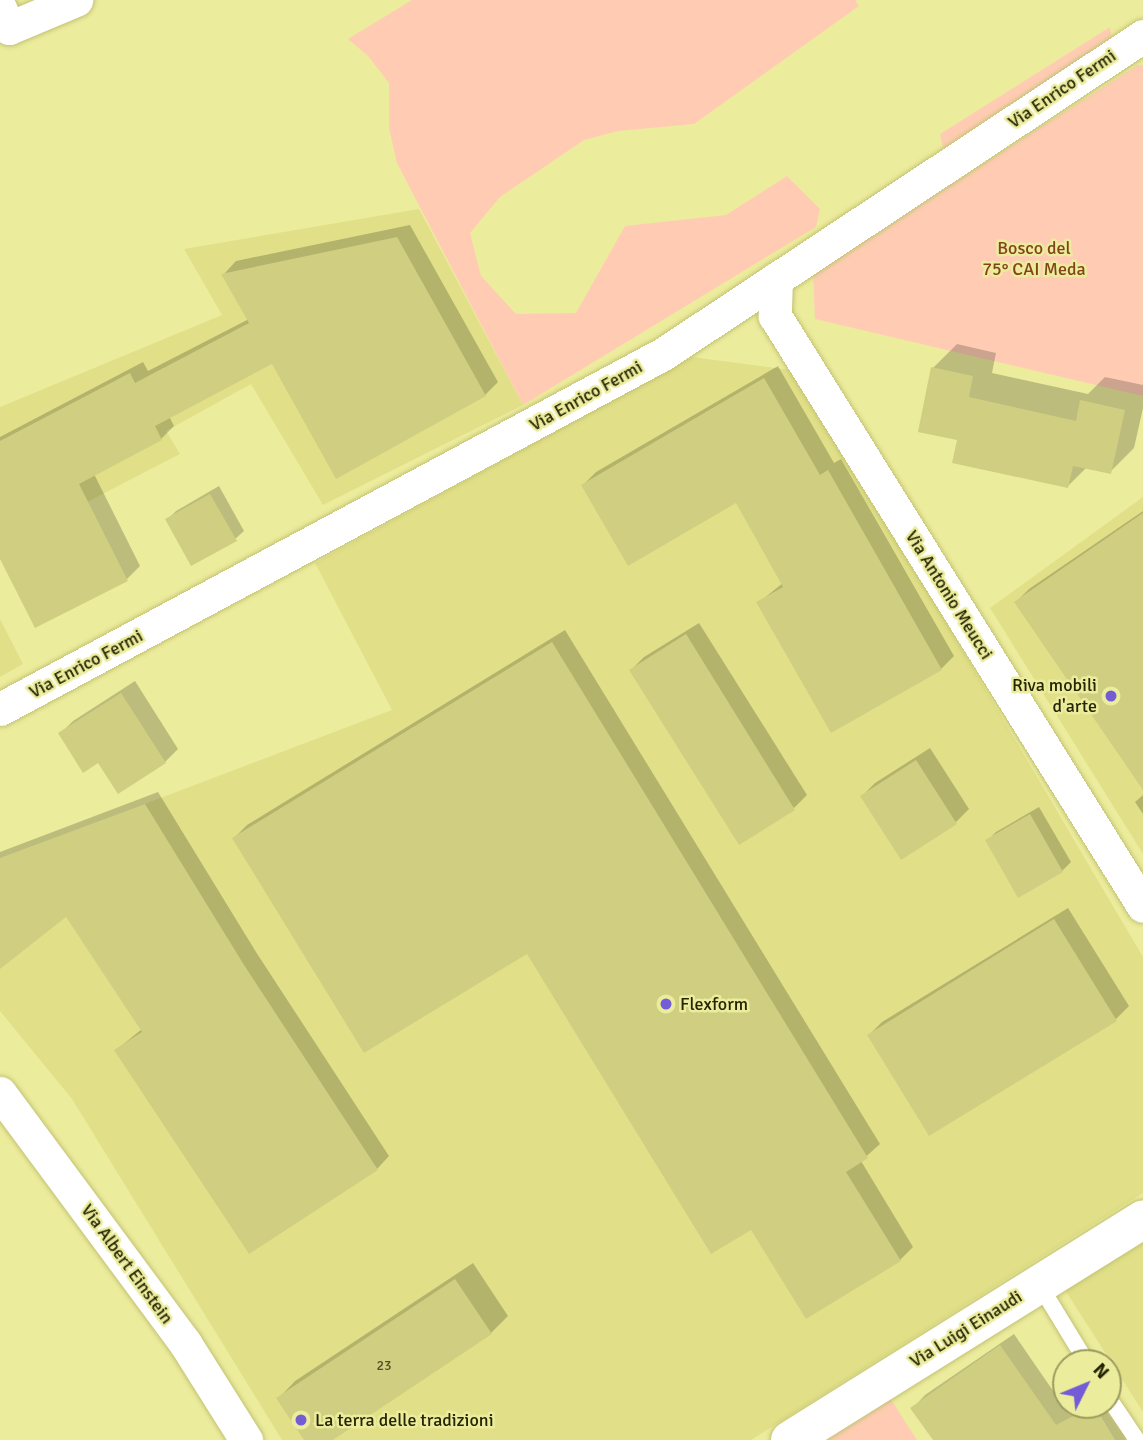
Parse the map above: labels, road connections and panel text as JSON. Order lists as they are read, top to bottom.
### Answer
{
  "streets": {
    "street": [
      "Via Enrico Fermi",
      "Via Antonio Meucci",
      "Via Albert Einstein",
      "Via Luigi Einaudi"
    ]
  },
  "crossings": [
    ["Via Enrico Fermi", "Via Antonio Meucci"]
  ],
  "parks": ["Bosco del 75° CAI Meda"],
  "places": ["Riva mobili d'arte", "Flexform", "La terra delle tradizioni"],
  "house_numbers": ["23"],
  "north": "top right"
}
